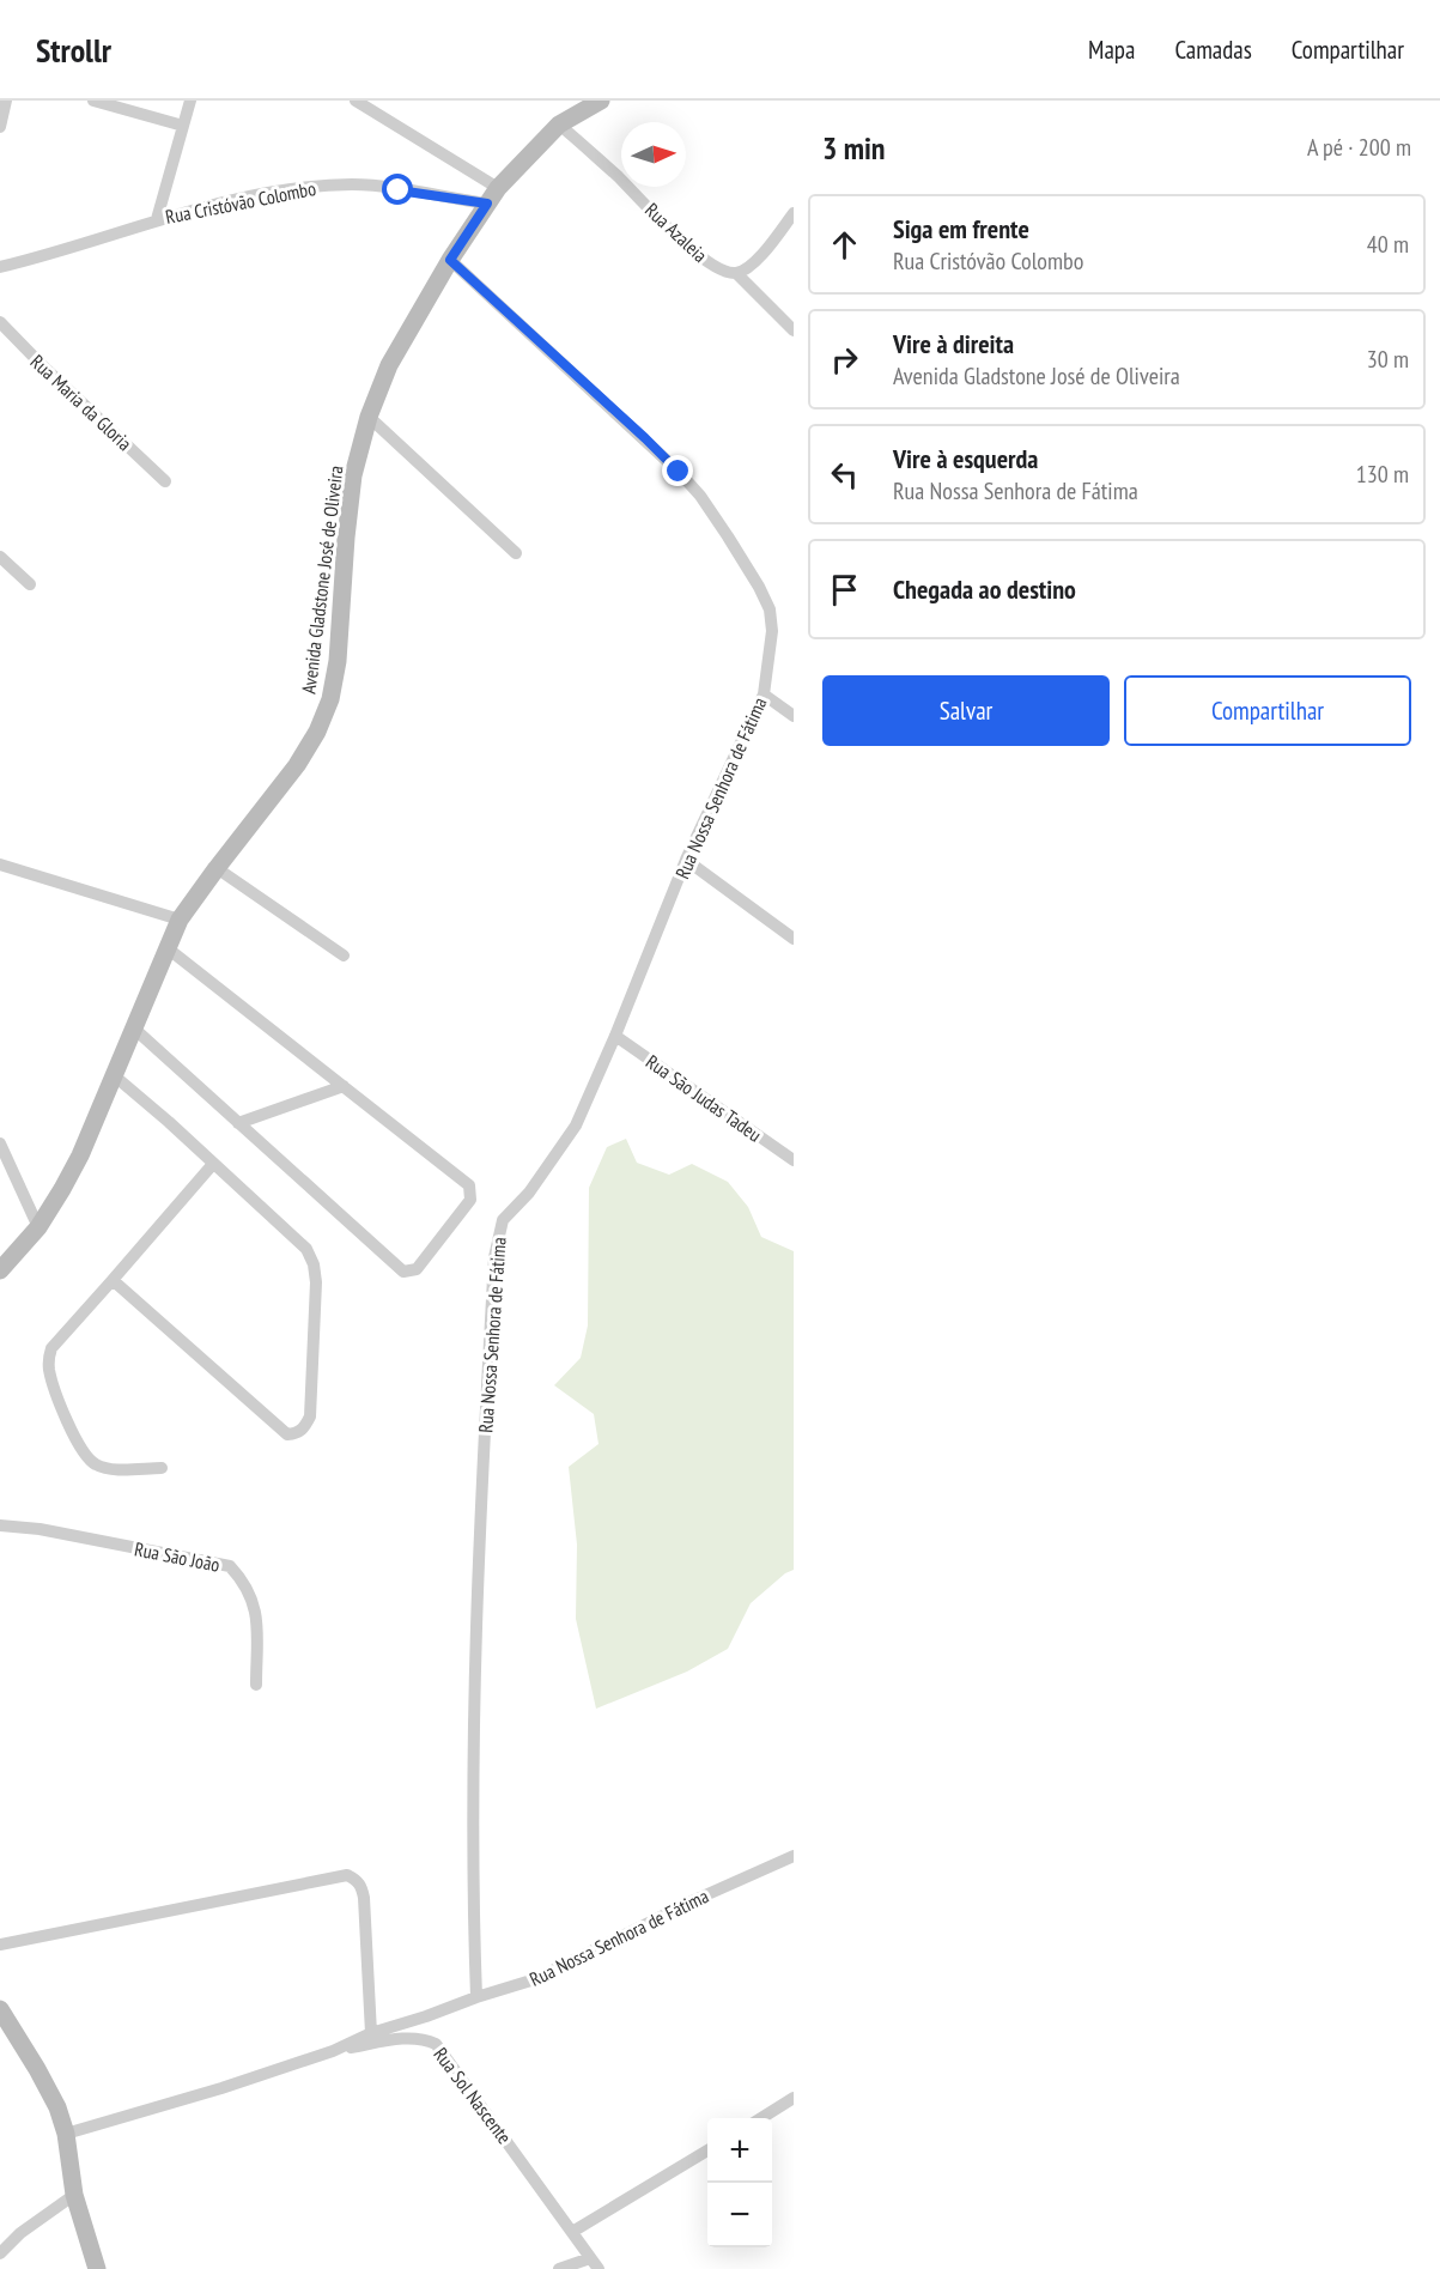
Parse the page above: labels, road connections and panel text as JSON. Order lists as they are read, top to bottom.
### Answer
{
  "streets": {
    "main road": ["Avenida Gladstone José de Oliveira"],
    "street": [
      "Rua Cristóvão Colombo",
      "Rua Azaleia",
      "Rua Maria da Gloria",
      "Rua Nossa Senhora de Fátima",
      "Rua São Judas Tadeu",
      "Rua São João",
      "Rua Sol Nascente"
    ]
  },
  "crossings": [
    ["Rua Cristóvão Colombo", "Avenida Gladstone José de Oliveira"],
    ["Rua Azaleia", "Avenida Gladstone José de Oliveira"],
    ["Avenida Gladstone José de Oliveira", "Rua Nossa Senhora de Fátima"],
    ["Rua Nossa Senhora de Fátima", "Rua São Judas Tadeu"],
    ["Rua Nossa Senhora de Fátima", "Rua Sol Nascente"]
  ],
  "north": "right",
  "page": {
    "header": "Strollr",
    "nav": ["Mapa", "Camadas", "Compartilhar"],
    "heading": ["3 min", "A pé · 200 m"],
    "list": [
      ["Siga em frente", "Rua Cristóvão Colombo", "40 m"],
      ["Vire à direita", "Avenida Gladstone José de Oliveira", "30 m"],
      ["Vire à esquerda", "Rua Nossa Senhora de Fátima", "130 m"],
      "Chegada ao destino"
    ],
    "buttons": ["Salvar", "Compartilhar"],
    "map_buttons": ["+", "−"]
  }
}
